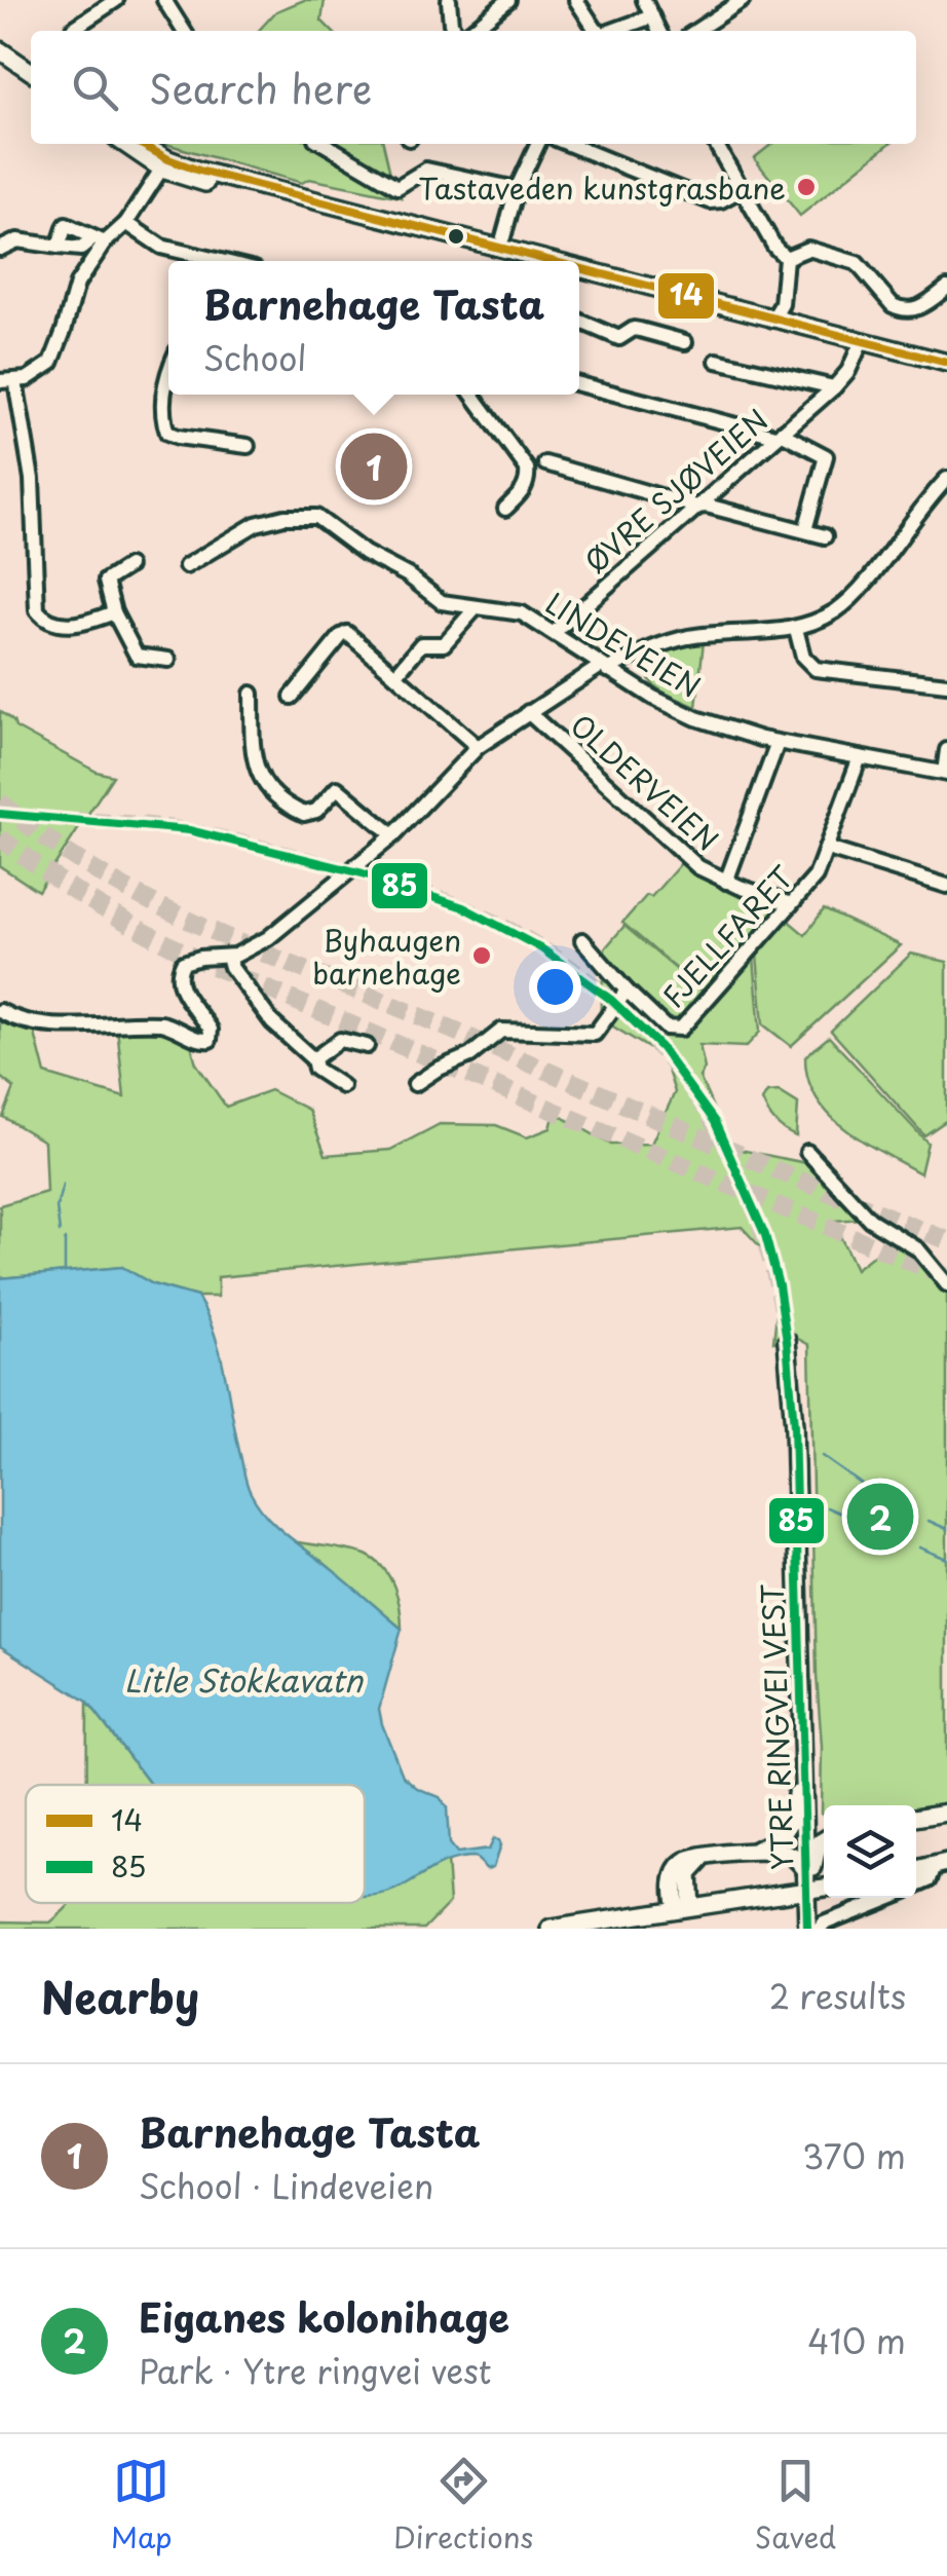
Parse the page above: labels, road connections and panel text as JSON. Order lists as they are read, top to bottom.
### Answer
{
  "streets": {
    "main road": ["YTRE RINGVEI VEST"],
    "street": [
      "ØVRE SJØVEIEN",
      "LINDEVEIEN",
      "OLDERVEIEN",
      "FJELLFARET"
    ]
  },
  "crossings": [
    ["ØVRE SJØVEIEN", "LINDEVEIEN"],
    ["LINDEVEIEN", "FJELLFARET"],
    ["OLDERVEIEN", "FJELLFARET"]
  ],
  "water": ["Litle Stokkavatn"],
  "places": ["Tastaveden kunstgrasbane", "Byhaugen barnehage"],
  "lines": ["transit line 14", "transit line 85"],
  "legend": ["14", "85"],
  "page": {
    "search": "Search here",
    "popup": ["Barnehage Tasta", "School"],
    "pins": ["1", "2"],
    "heading": ["Nearby", "2 results"],
    "list": [
      {
        "mark": "1",
        "name": "Barnehage Tasta",
        "note": "School · Lindeveien",
        "value": "370 m"
      },
      {
        "mark": "2",
        "name": "Eiganes kolonihage",
        "note": "Park · Ytre ringvei vest",
        "value": "410 m"
      }
    ],
    "nav": ["Map", "Directions", "Saved"]
  }
}
